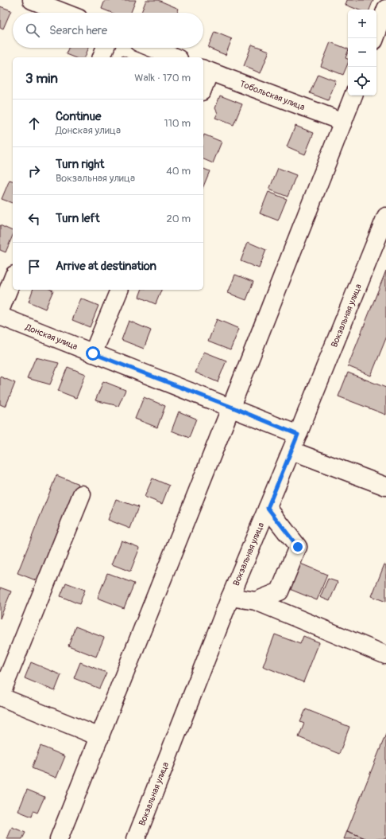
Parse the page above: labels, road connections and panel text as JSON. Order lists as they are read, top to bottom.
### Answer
{
  "streets": {
    "street": ["Тобольская улица", "Вокзальная улица", "Донская улица"]
  },
  "crossings": [
    ["Вокзальная улица", "Донская улица"]
  ],
  "page": {
    "map_buttons": ["+", "−"],
    "search": "Search here",
    "heading": ["3 min", "Walk · 170 m"],
    "list": [
      ["Continue", "Донская улица", "110 m"],
      ["Turn right", "Вокзальная улица", "40 m"],
      ["Turn left", "20 m"],
      "Arrive at destination"
    ]
  }
}
